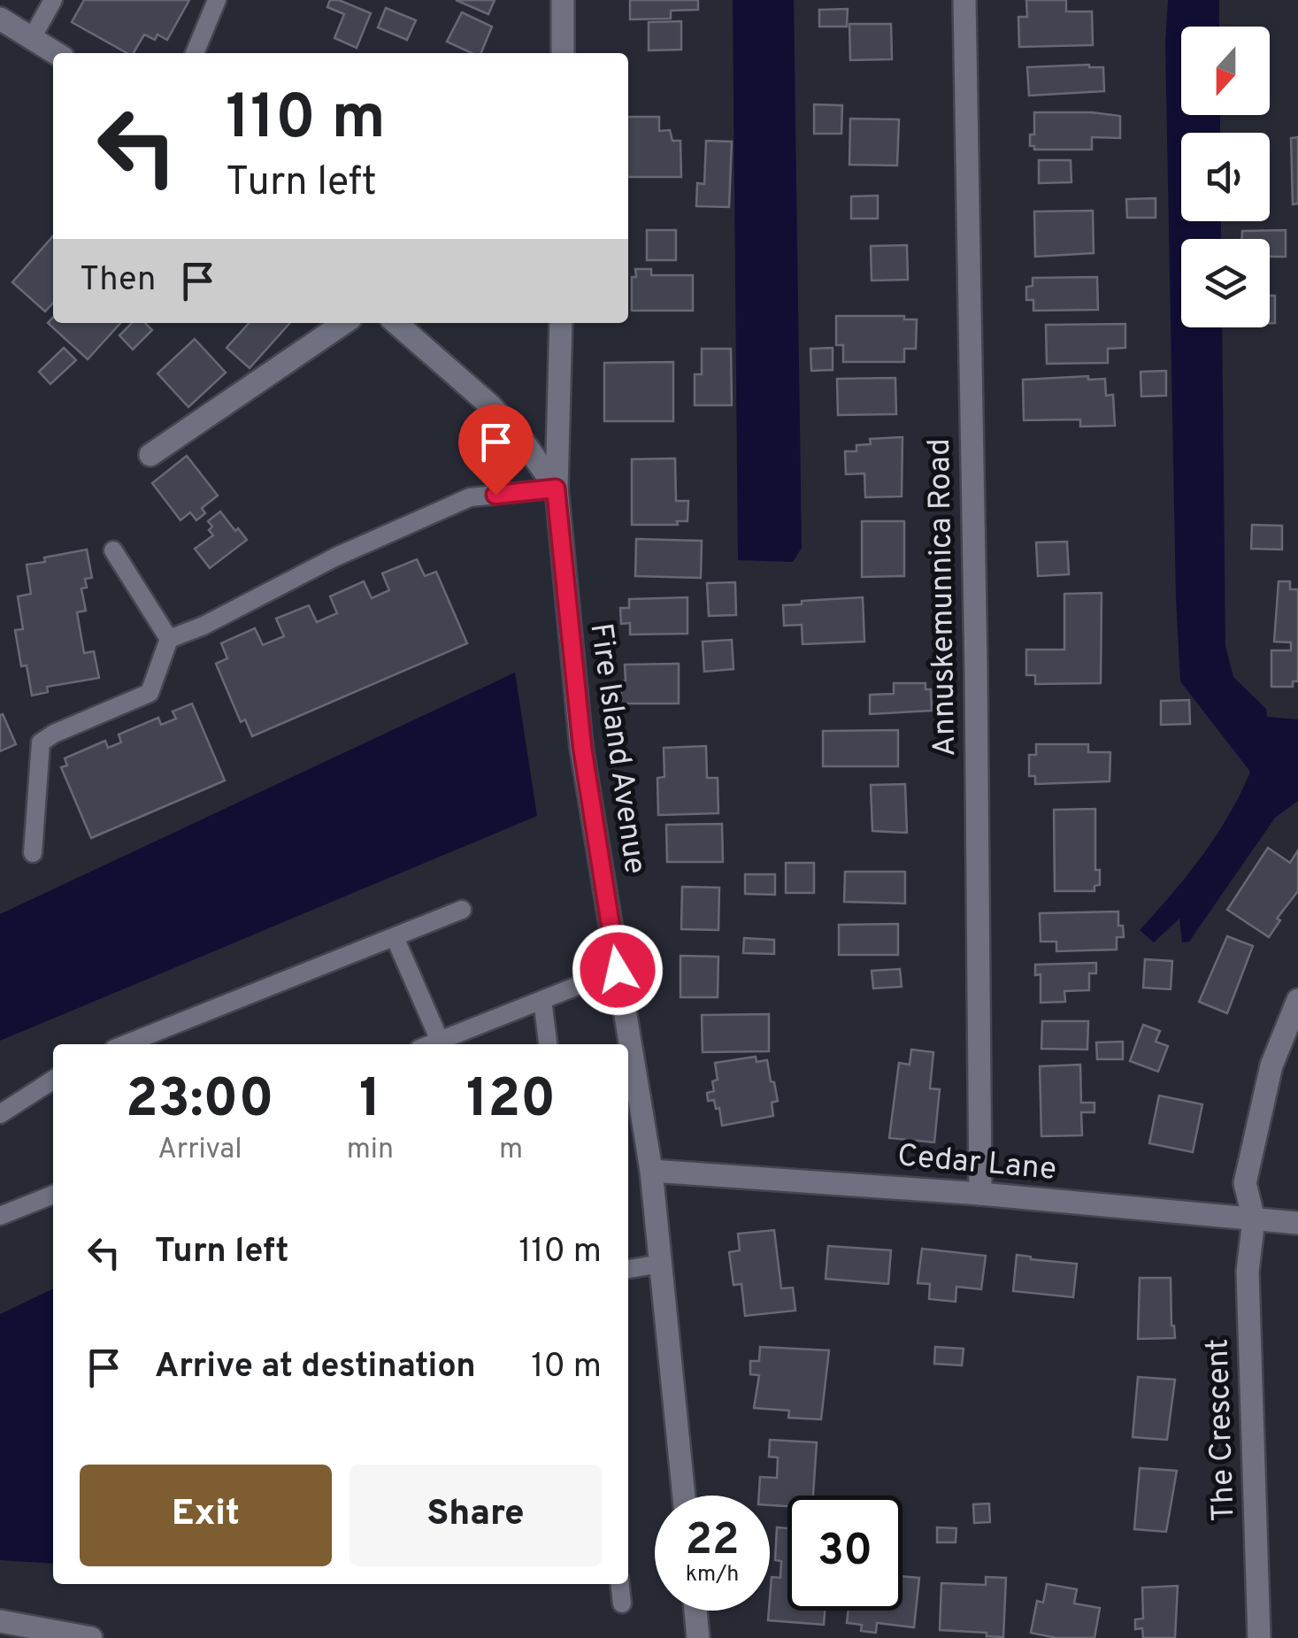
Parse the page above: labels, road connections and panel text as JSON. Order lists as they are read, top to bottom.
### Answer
{
  "streets": {
    "street": [
      "Annuskemunnica Road",
      "Fire Island Avenue",
      "Cedar Lane",
      "The Crescent"
    ]
  },
  "crossings": [
    ["Annuskemunnica Road", "Cedar Lane"],
    ["Fire Island Avenue", "Cedar Lane"],
    ["Cedar Lane", "The Crescent"]
  ],
  "north": "bottom",
  "page": {
    "turn": ["110 m", "Turn left"],
    "then": "Then",
    "eta": [
      "23:00",
      "Arrival",
      "1",
      "min",
      "120",
      "m"
    ],
    "list": [
      {
        "name": "Turn left",
        "value": "110 m"
      },
      {
        "name": "Arrive at destination",
        "value": "10 m"
      }
    ],
    "buttons": ["Exit", "Share"],
    "speed": "22 km/h",
    "limit": "30"
  }
}
